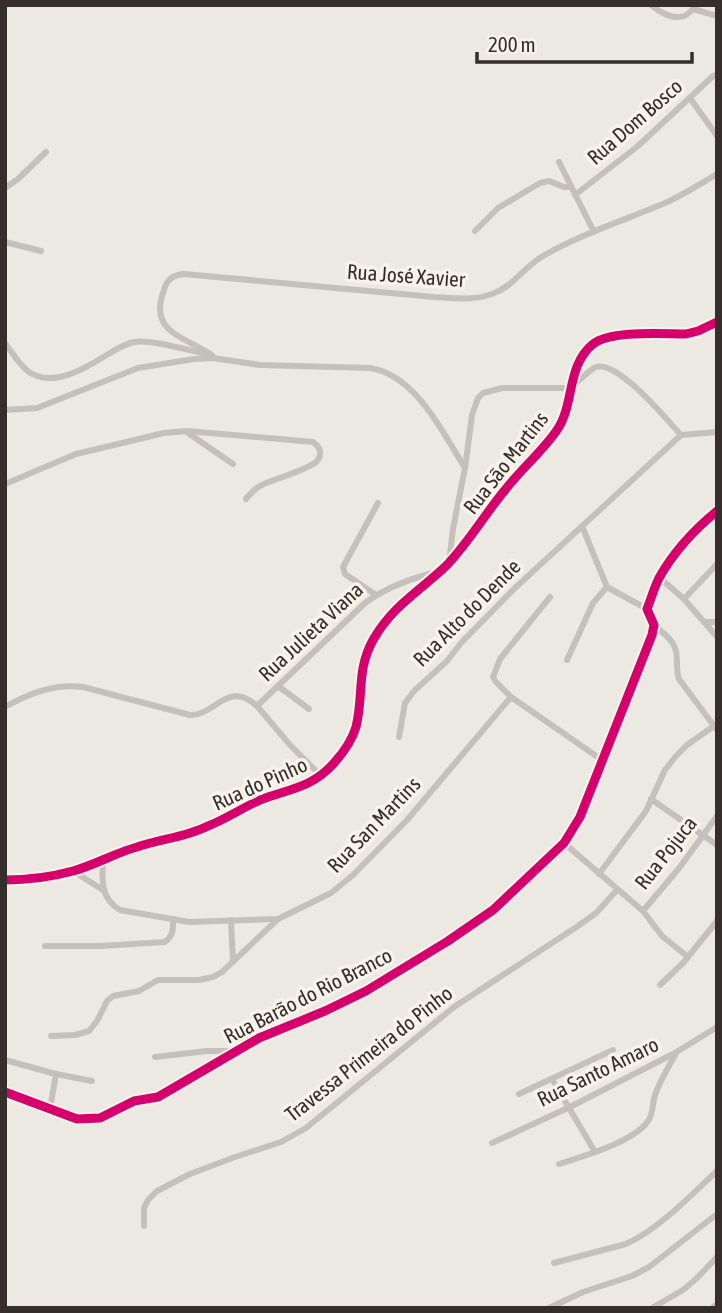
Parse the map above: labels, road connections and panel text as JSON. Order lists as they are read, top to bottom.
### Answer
{
  "streets": {
    "street": [
      "Rua Dom Bosco",
      "Rua José Xavier",
      "Rua São Martins",
      "Rua Alto do Dende",
      "Rua Julieta Viana",
      "Rua do Pinho",
      "Rua San Martins",
      "Rua Pojuca",
      "Rua Barão do Rio Branco",
      "Travessa Primeira do Pinho",
      "Rua Santo Amaro"
    ]
  },
  "crossings": [
    ["Rua São Martins", "Rua do Pinho"],
    ["Rua Julieta Viana", "Rua do Pinho"],
    ["Rua do Pinho", "Rua San Martins"]
  ],
  "scale_bar": "200 m"
}
